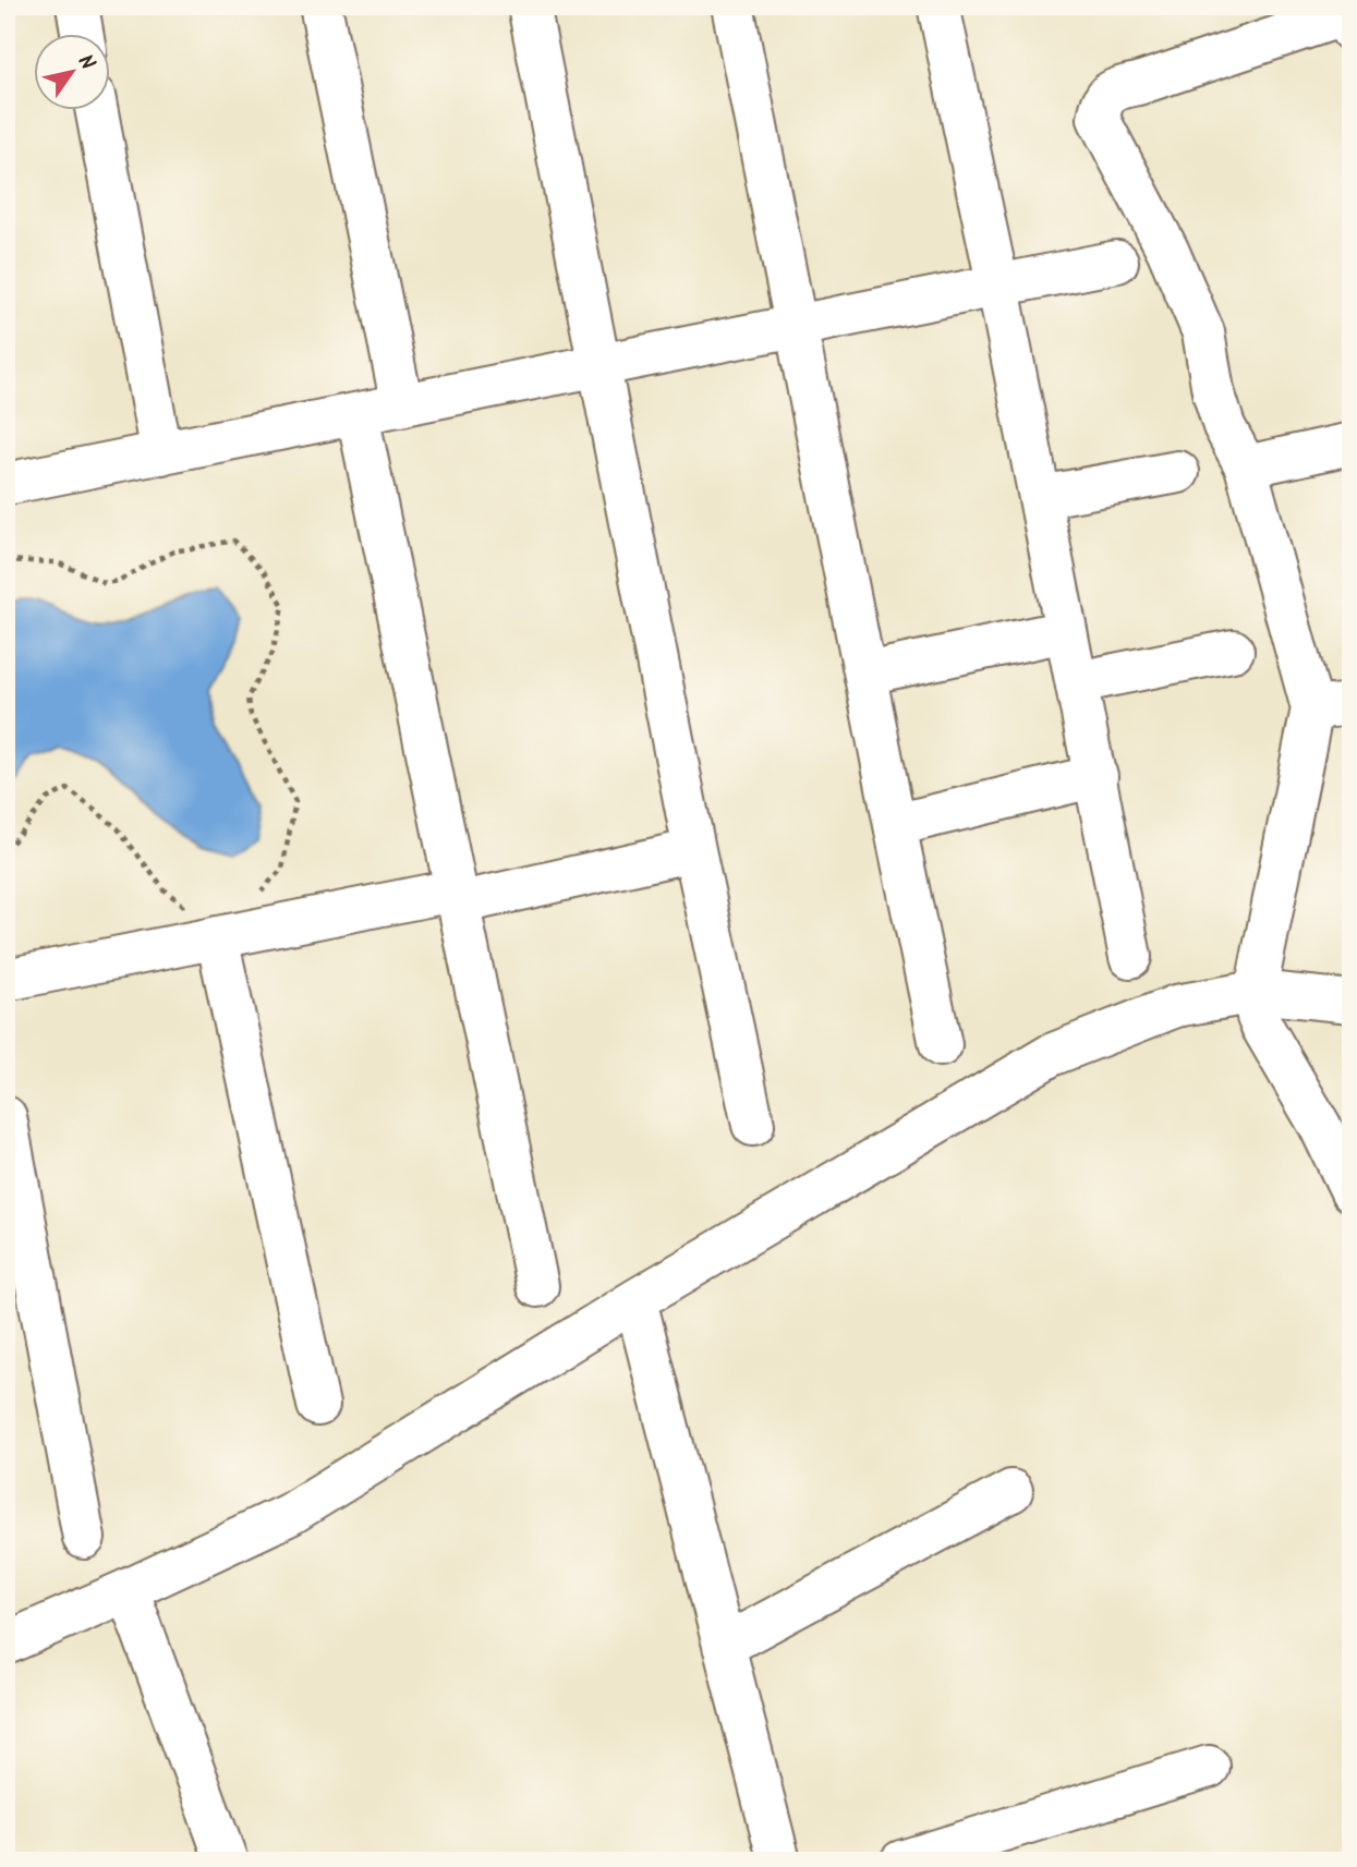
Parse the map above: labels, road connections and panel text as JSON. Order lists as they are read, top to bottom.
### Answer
{
  "north": "top right"
}
